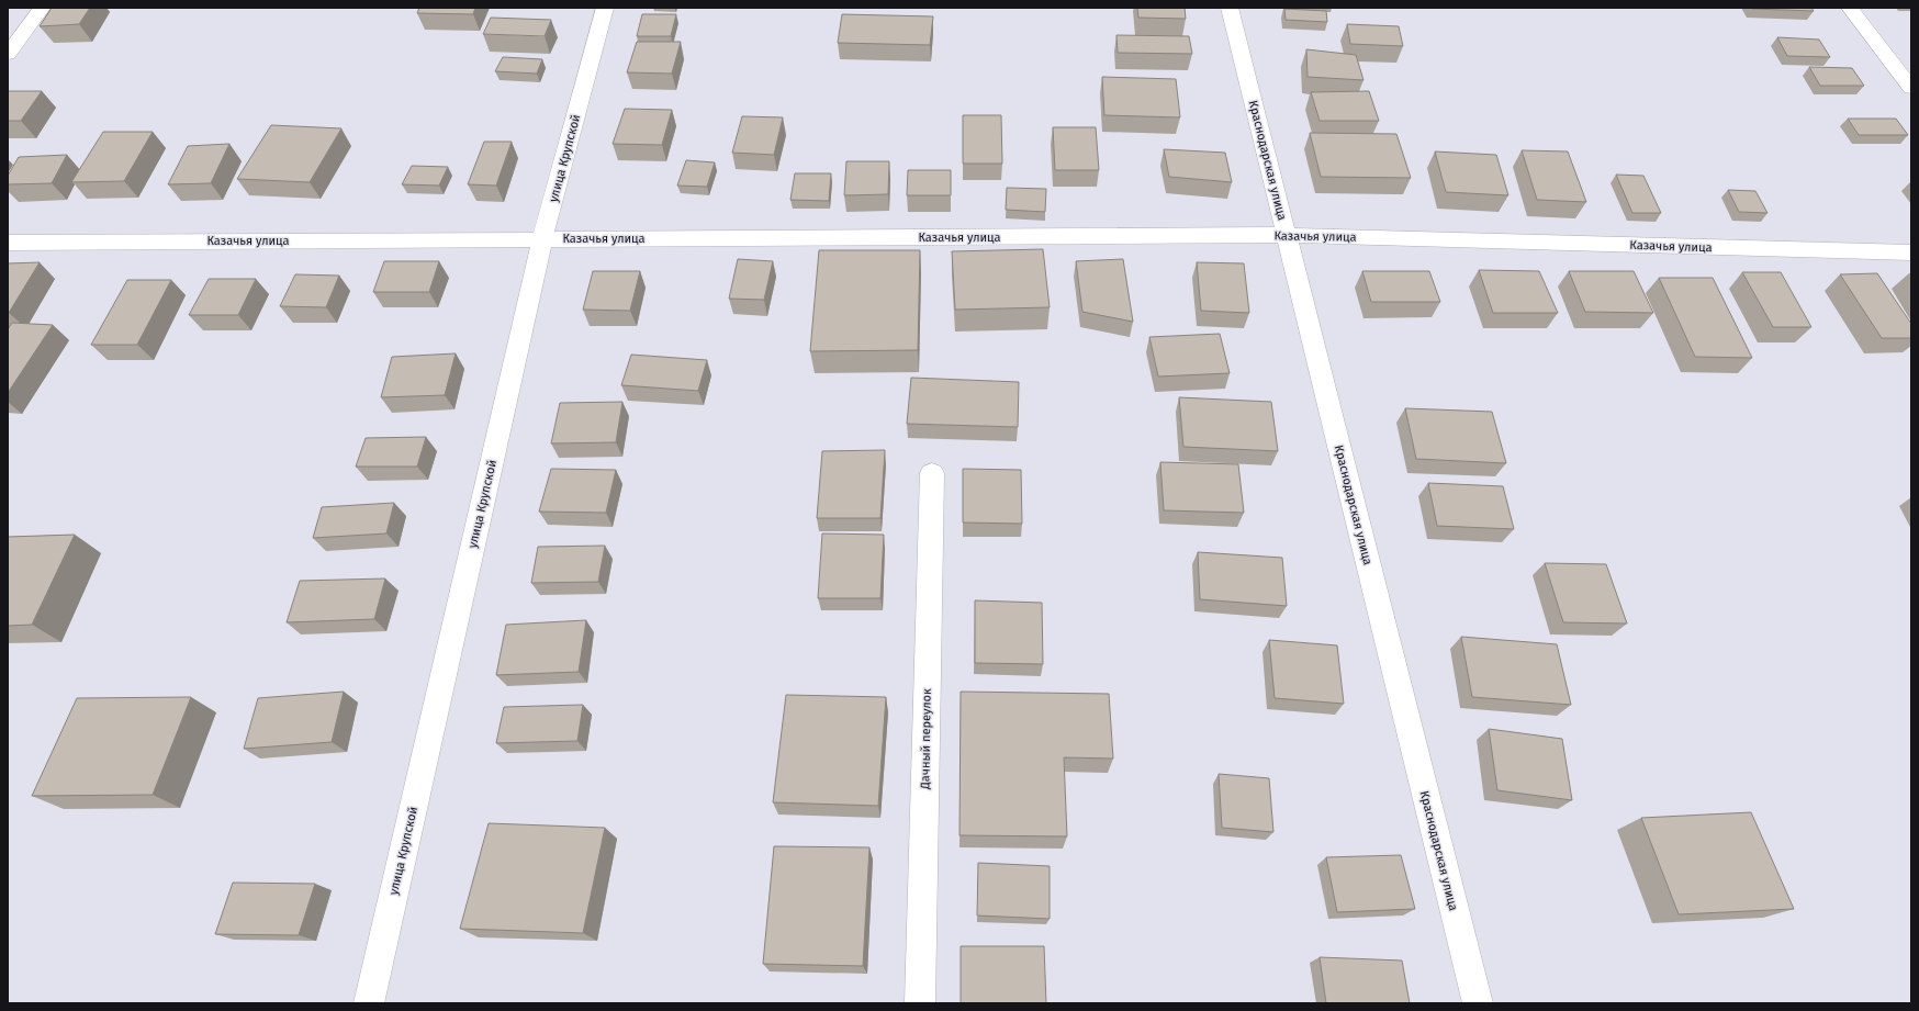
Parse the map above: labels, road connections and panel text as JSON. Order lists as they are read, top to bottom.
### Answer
{
  "streets": {
    "street": [
      "улица Крупской",
      "Краснодарская улица",
      "Казачья улица",
      "Дачный переулок"
    ]
  },
  "crossings": [
    ["улица Крупской", "Казачья улица"],
    ["Краснодарская улица", "Казачья улица"]
  ]
}
